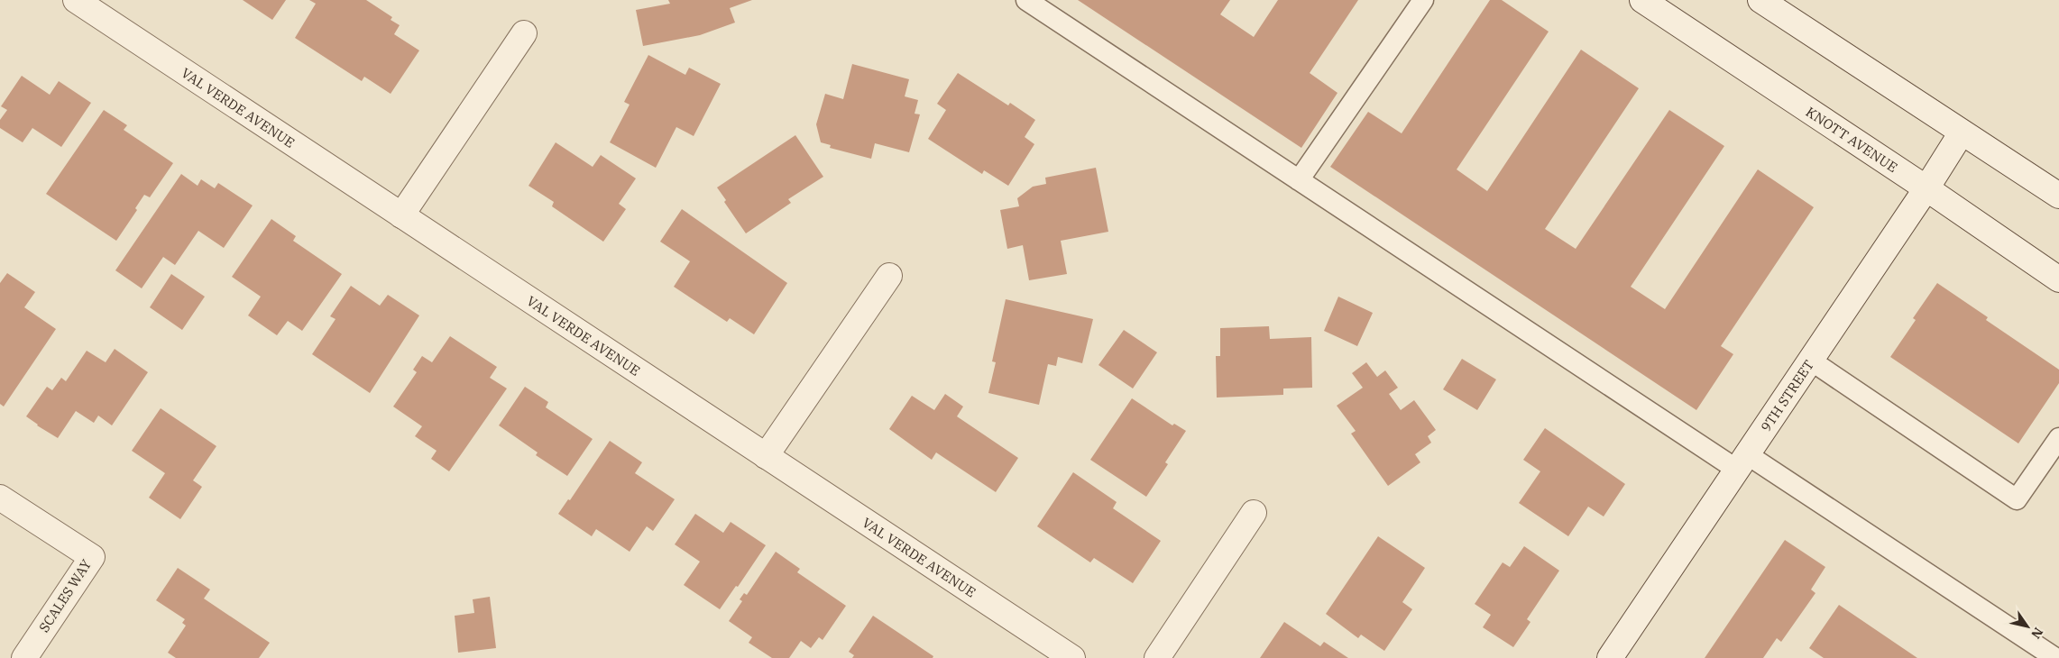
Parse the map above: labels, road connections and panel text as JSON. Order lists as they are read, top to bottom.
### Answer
{
  "streets": {
    "street": [
      "VAL VERDE AVENUE",
      "KNOTT AVENUE",
      "9TH STREET",
      "SCALES WAY"
    ]
  },
  "crossings": [
    ["KNOTT AVENUE", "9TH STREET"]
  ],
  "north": "bottom right"
}
